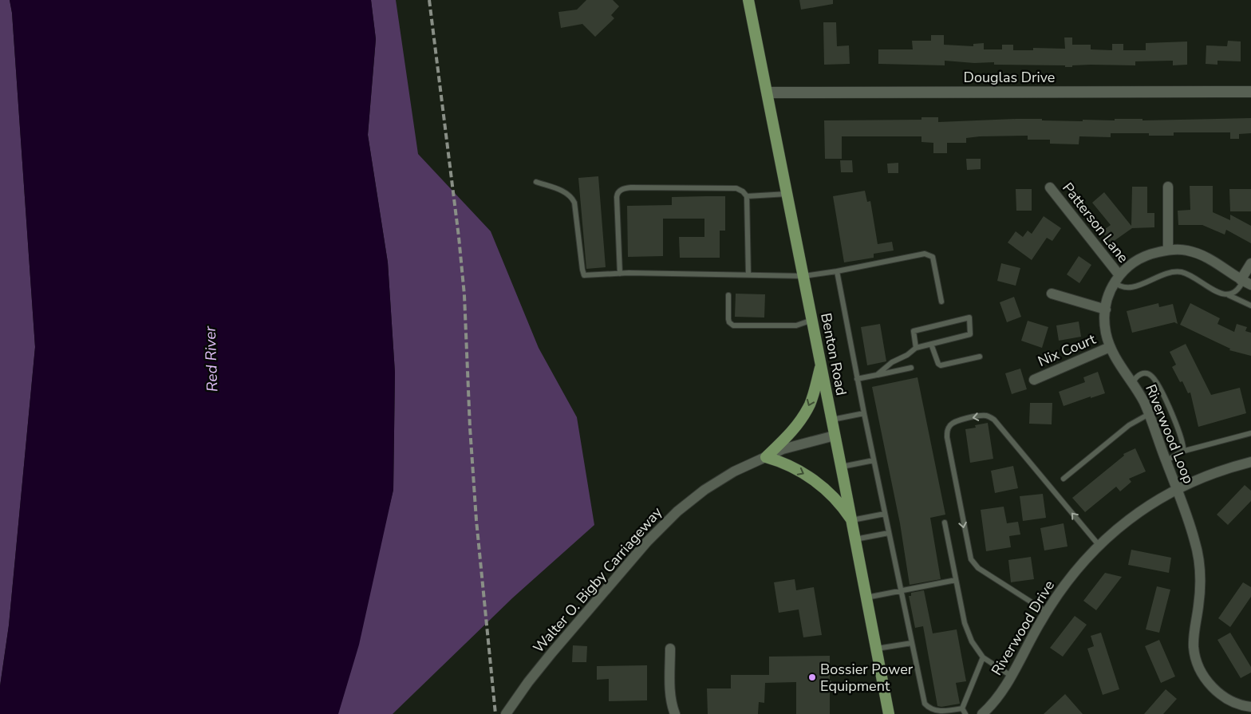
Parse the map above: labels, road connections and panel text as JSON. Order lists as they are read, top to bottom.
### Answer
{
  "streets": {
    "main road": ["Benton Road"],
    "street": [
      "Douglas Drive",
      "Patterson Lane",
      "Nix Court",
      "Riverwood Loop",
      "Walter O. Bigby Carriageway",
      "Riverwood Drive"
    ]
  },
  "crossings": [
    ["Douglas Drive", "Benton Road"],
    ["Patterson Lane", "Riverwood Loop"],
    ["Nix Court", "Riverwood Loop"],
    ["Benton Road", "Walter O. Bigby Carriageway"],
    ["Riverwood Loop", "Riverwood Drive"]
  ],
  "water": ["Red River"],
  "places": ["Bossier Power Equipment"]
}
